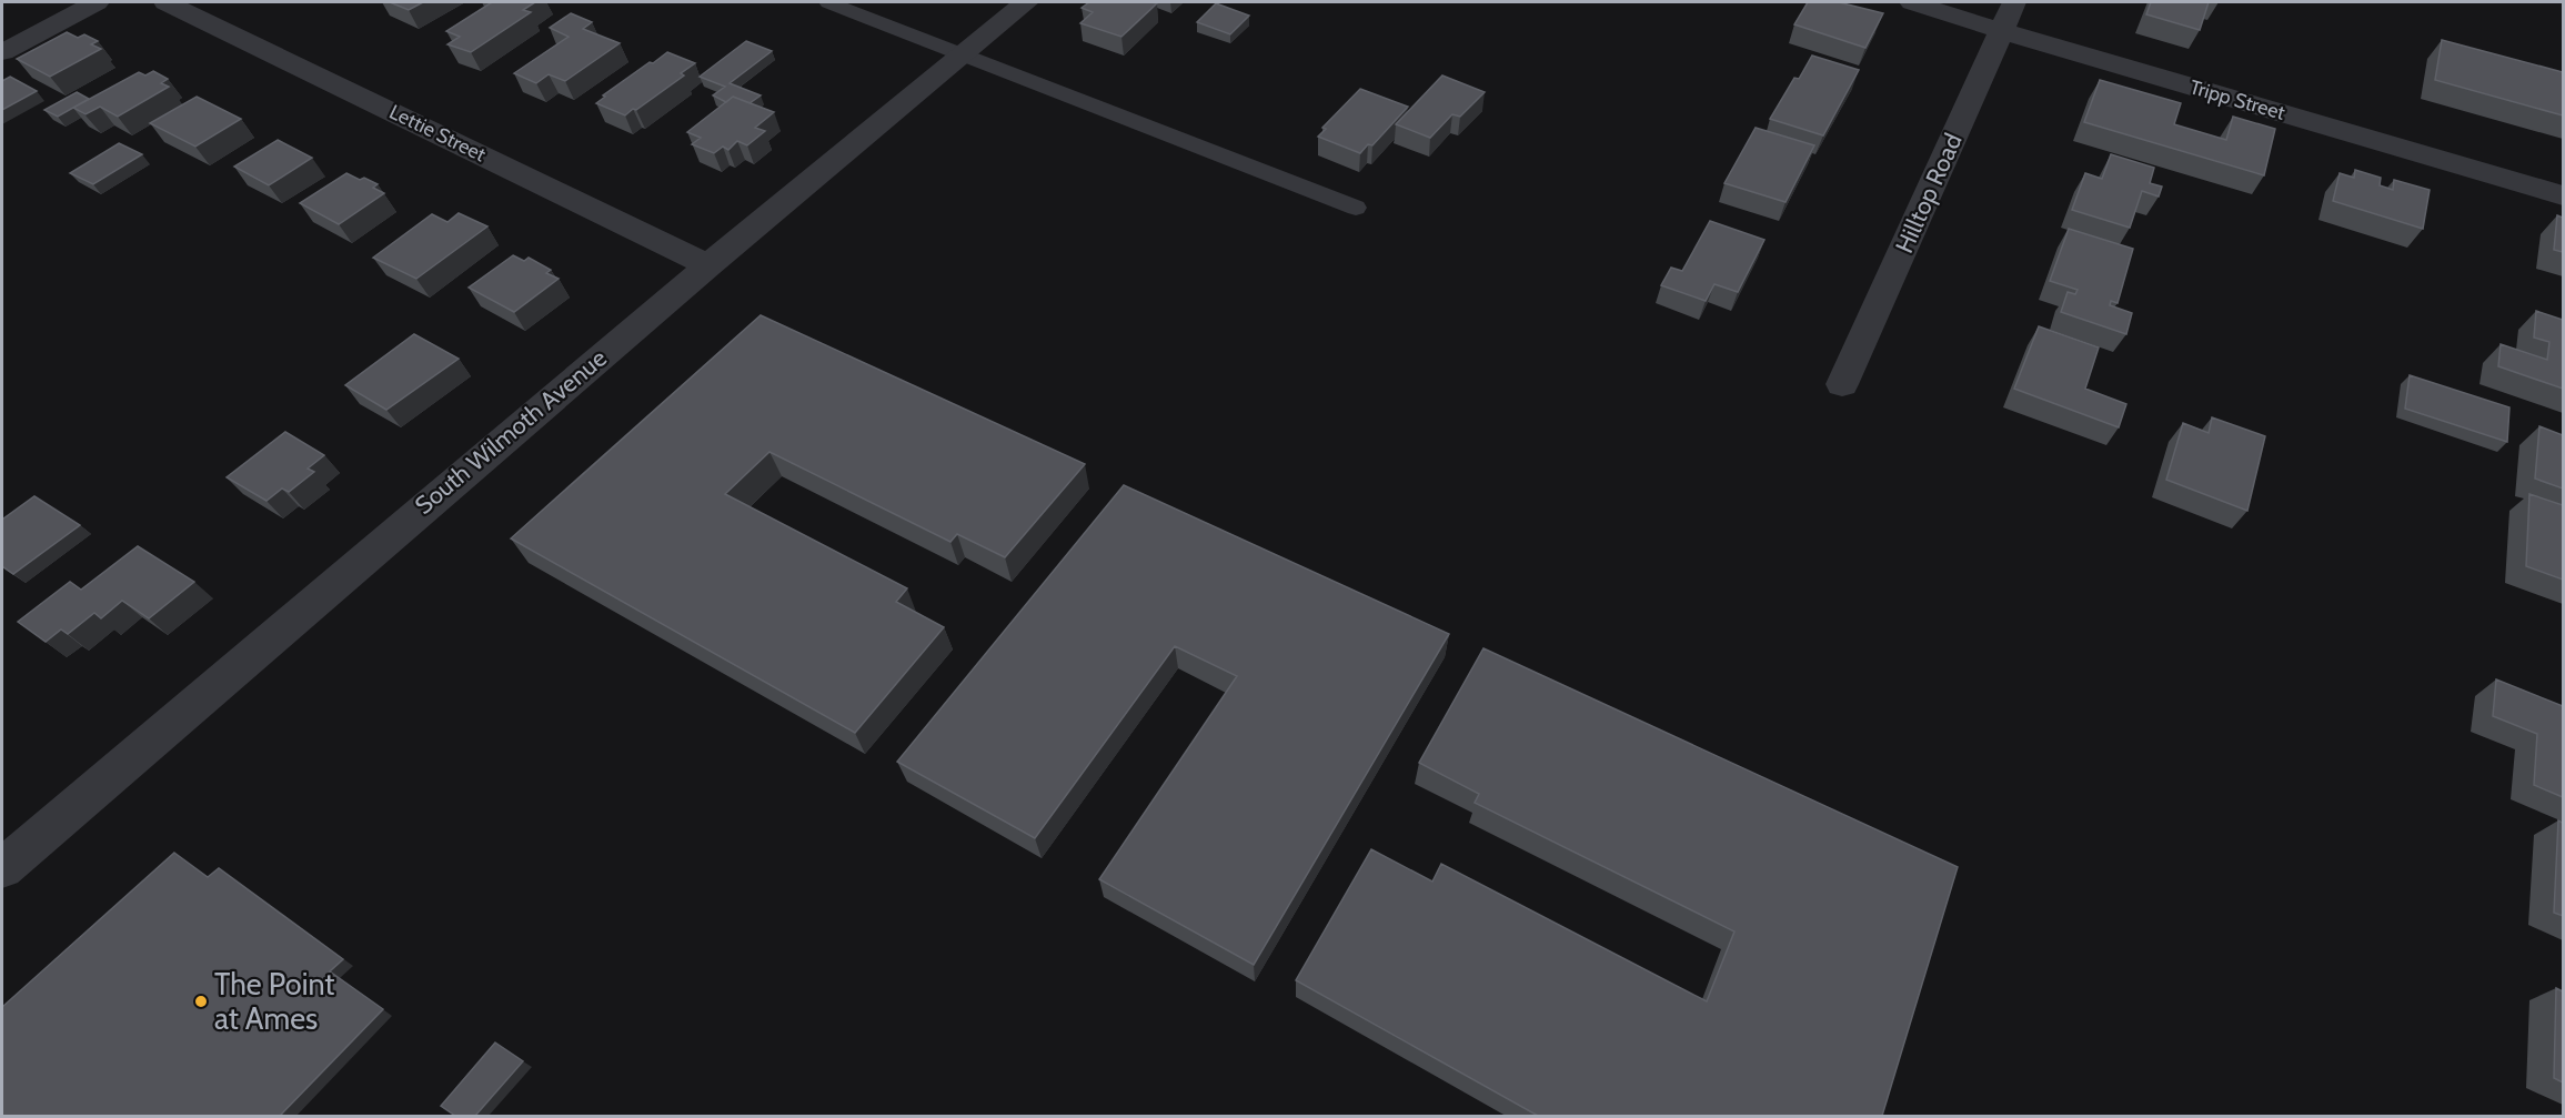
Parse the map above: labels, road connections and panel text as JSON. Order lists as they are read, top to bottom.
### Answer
{
  "streets": {
    "street": [
      "Tripp Street",
      "Lettie Street",
      "Hilltop Road",
      "South Wilmoth Avenue"
    ]
  },
  "crossings": [
    ["Tripp Street", "Hilltop Road"],
    ["Lettie Street", "South Wilmoth Avenue"]
  ],
  "places": ["The Point at Ames"]
}
